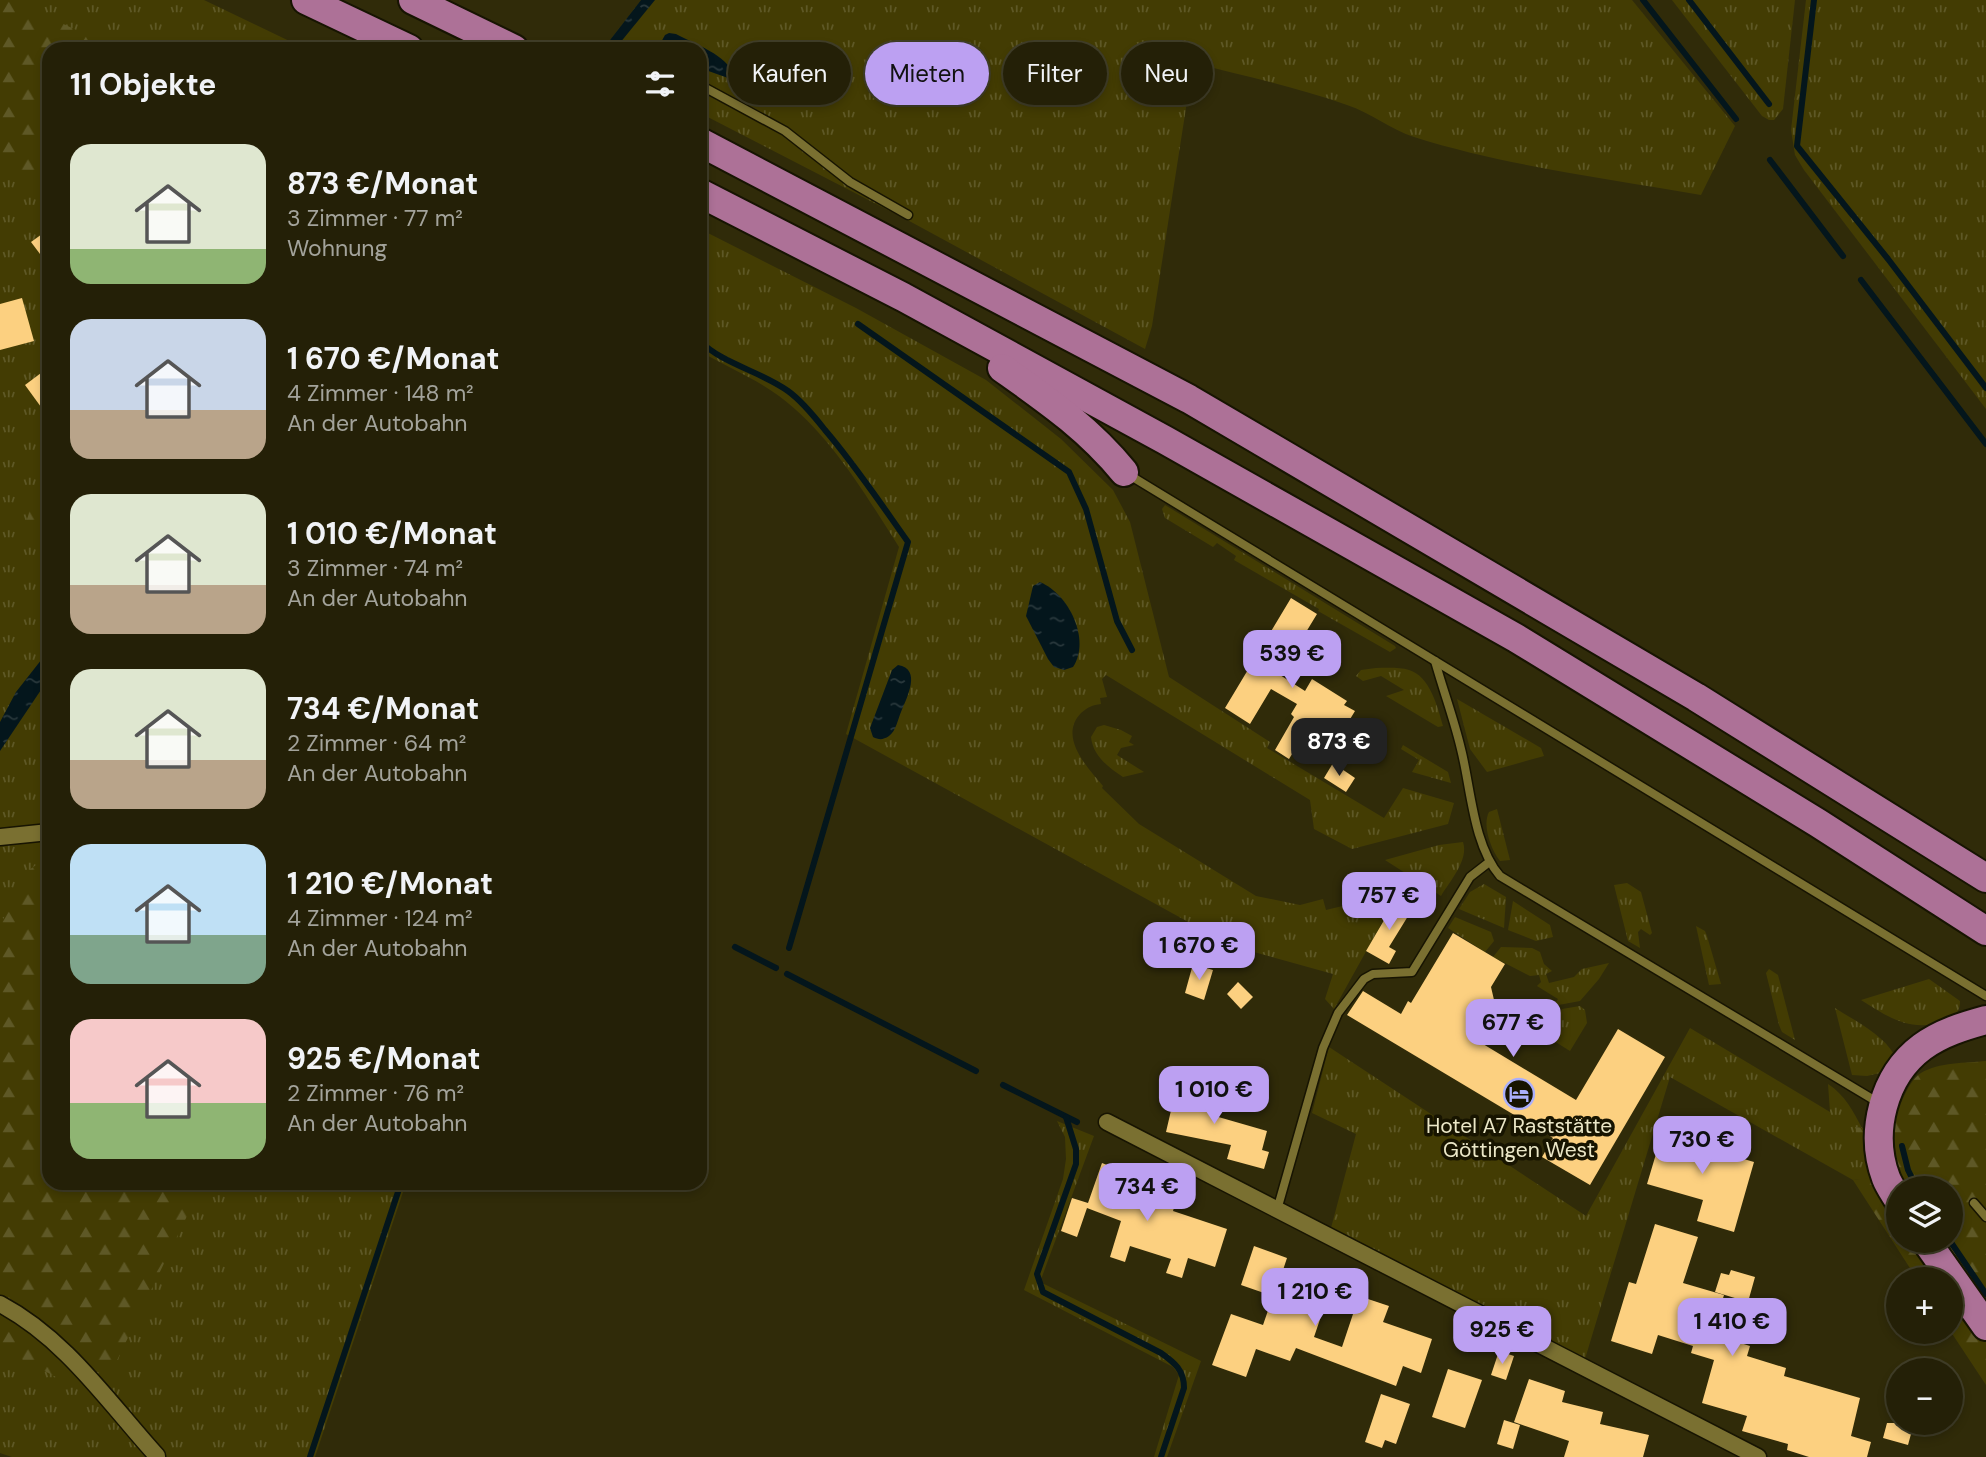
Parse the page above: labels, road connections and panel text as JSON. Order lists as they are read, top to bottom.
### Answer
{
  "places": {
    "hotel": ["Hotel A7 Raststätte Göttingen West"]
  },
  "page": {
    "chip": [
      "Kaufen",
      "Mieten",
      "Filter",
      "Neu"
    ],
    "heading": "11 Objekte",
    "list": [
      {
        "name": "873 €/Monat",
        "note": "3 Zimmer · 77 m² · Wohnung"
      },
      {
        "name": "1 670 €/Monat",
        "note": "4 Zimmer · 148 m² · An der Autobahn"
      },
      {
        "name": "1 010 €/Monat",
        "note": "3 Zimmer · 74 m² · An der Autobahn"
      },
      {
        "name": "734 €/Monat",
        "note": "2 Zimmer · 64 m² · An der Autobahn"
      },
      {
        "name": "1 210 €/Monat",
        "note": "4 Zimmer · 124 m² · An der Autobahn"
      },
      {
        "name": "925 €/Monat",
        "note": "2 Zimmer · 76 m² · An der Autobahn"
      }
    ],
    "price": [
      "539 €",
      "873 €",
      "757 €",
      "1 670 €",
      "677 €",
      "1 010 €",
      "730 €",
      "734 €",
      "1 210 €",
      "1 410 €",
      "925 €"
    ],
    "map_buttons": ["+", "−"]
  }
}
